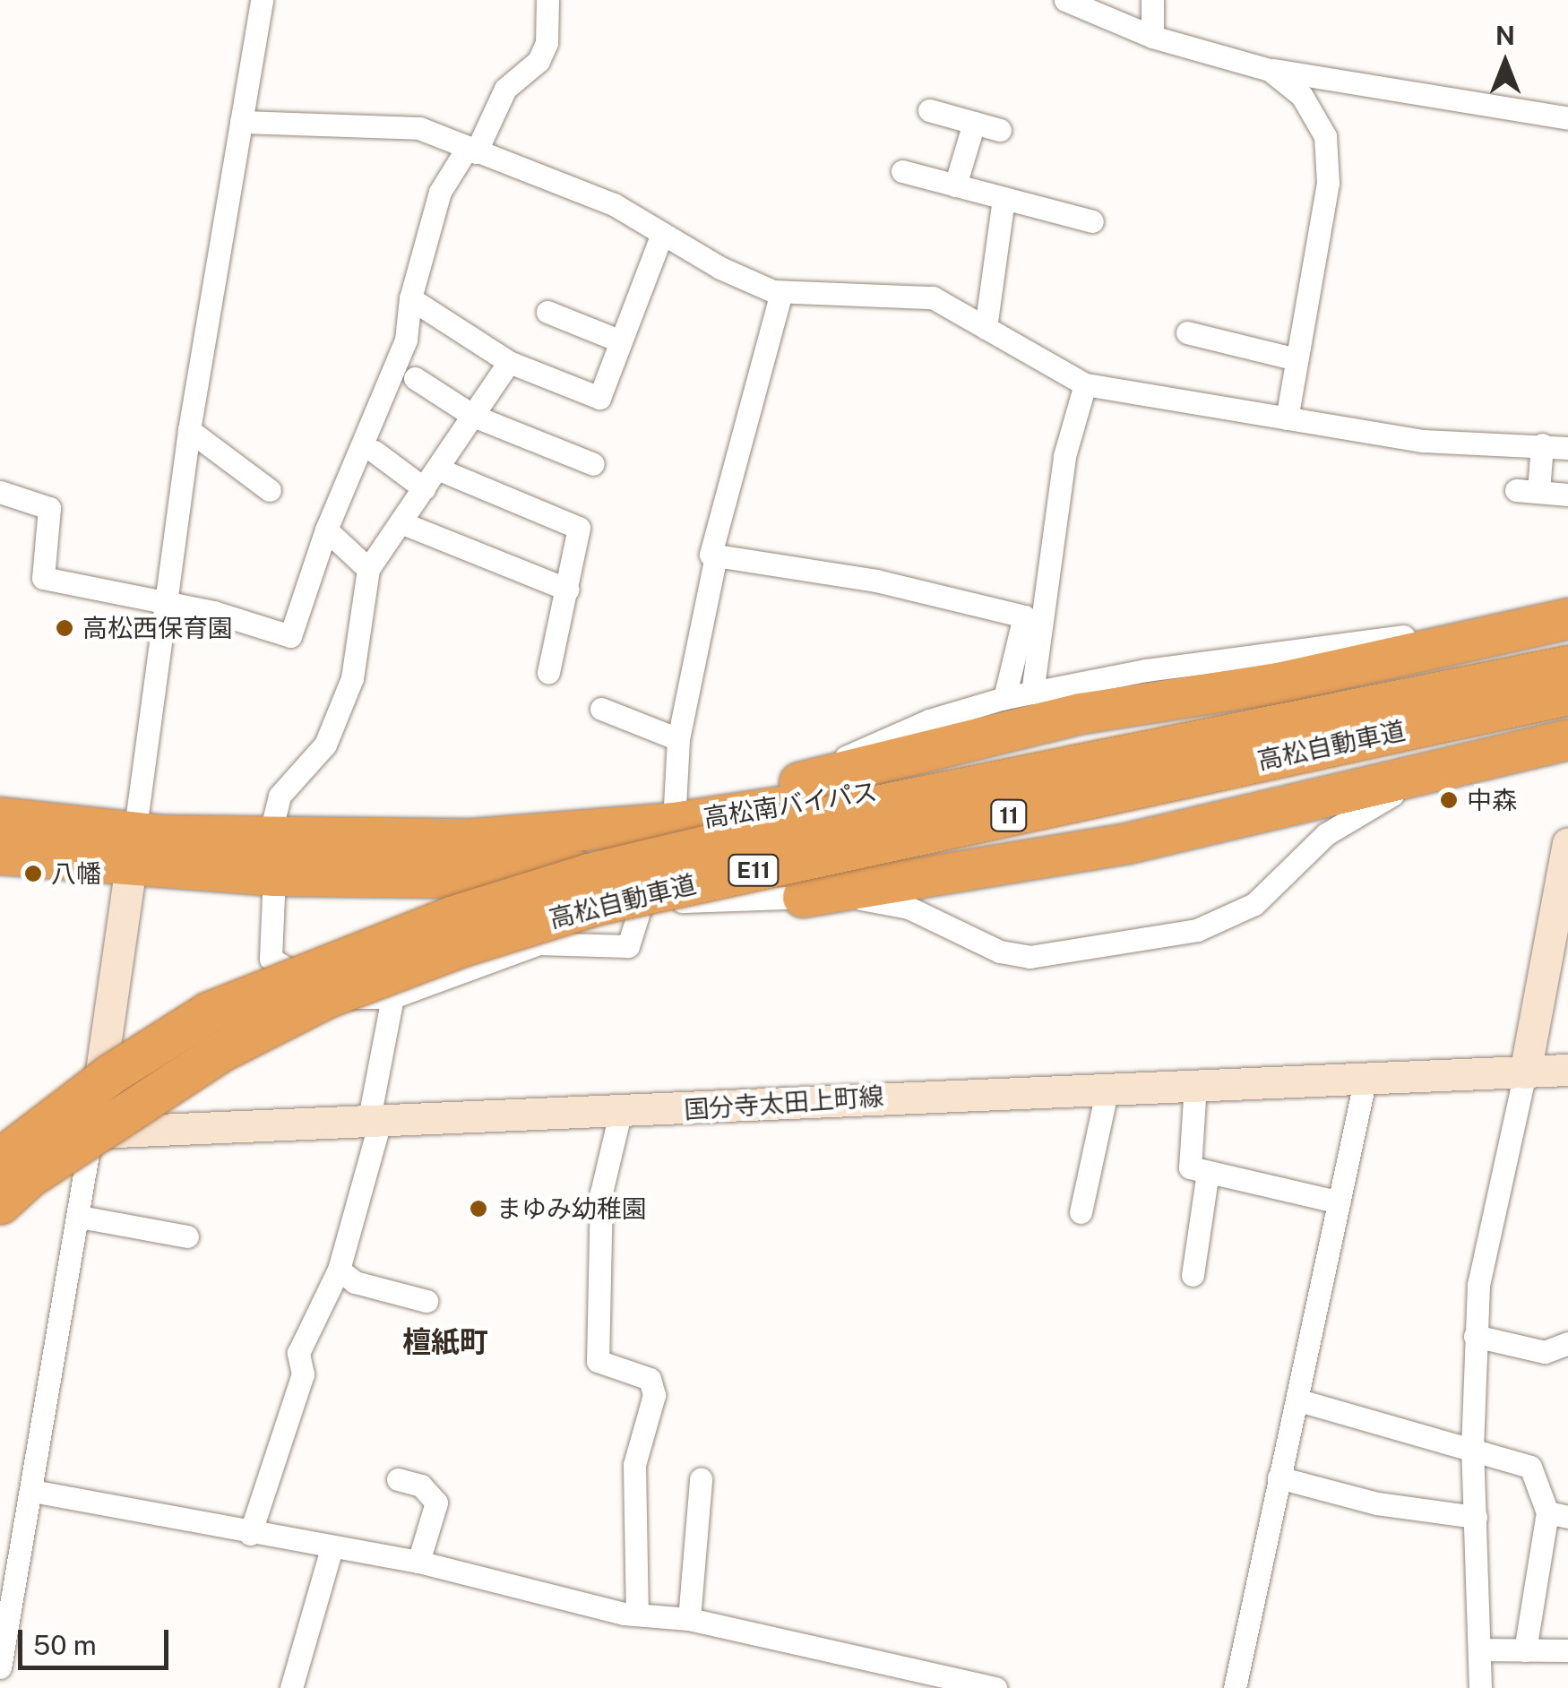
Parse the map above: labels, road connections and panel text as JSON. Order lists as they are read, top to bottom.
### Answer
{
  "streets": {
    "highway": [
      "高松自動車道",
      "高松南バイパス",
      "11",
      "E11"
    ],
    "main road": ["国分寺太田上町線"]
  },
  "districts": ["檀紙町"],
  "places": [
    "高松西保育園",
    "中森",
    "八幡",
    "まゆみ幼稚園"
  ],
  "scale_bar": "50 m",
  "north": "top"
}
